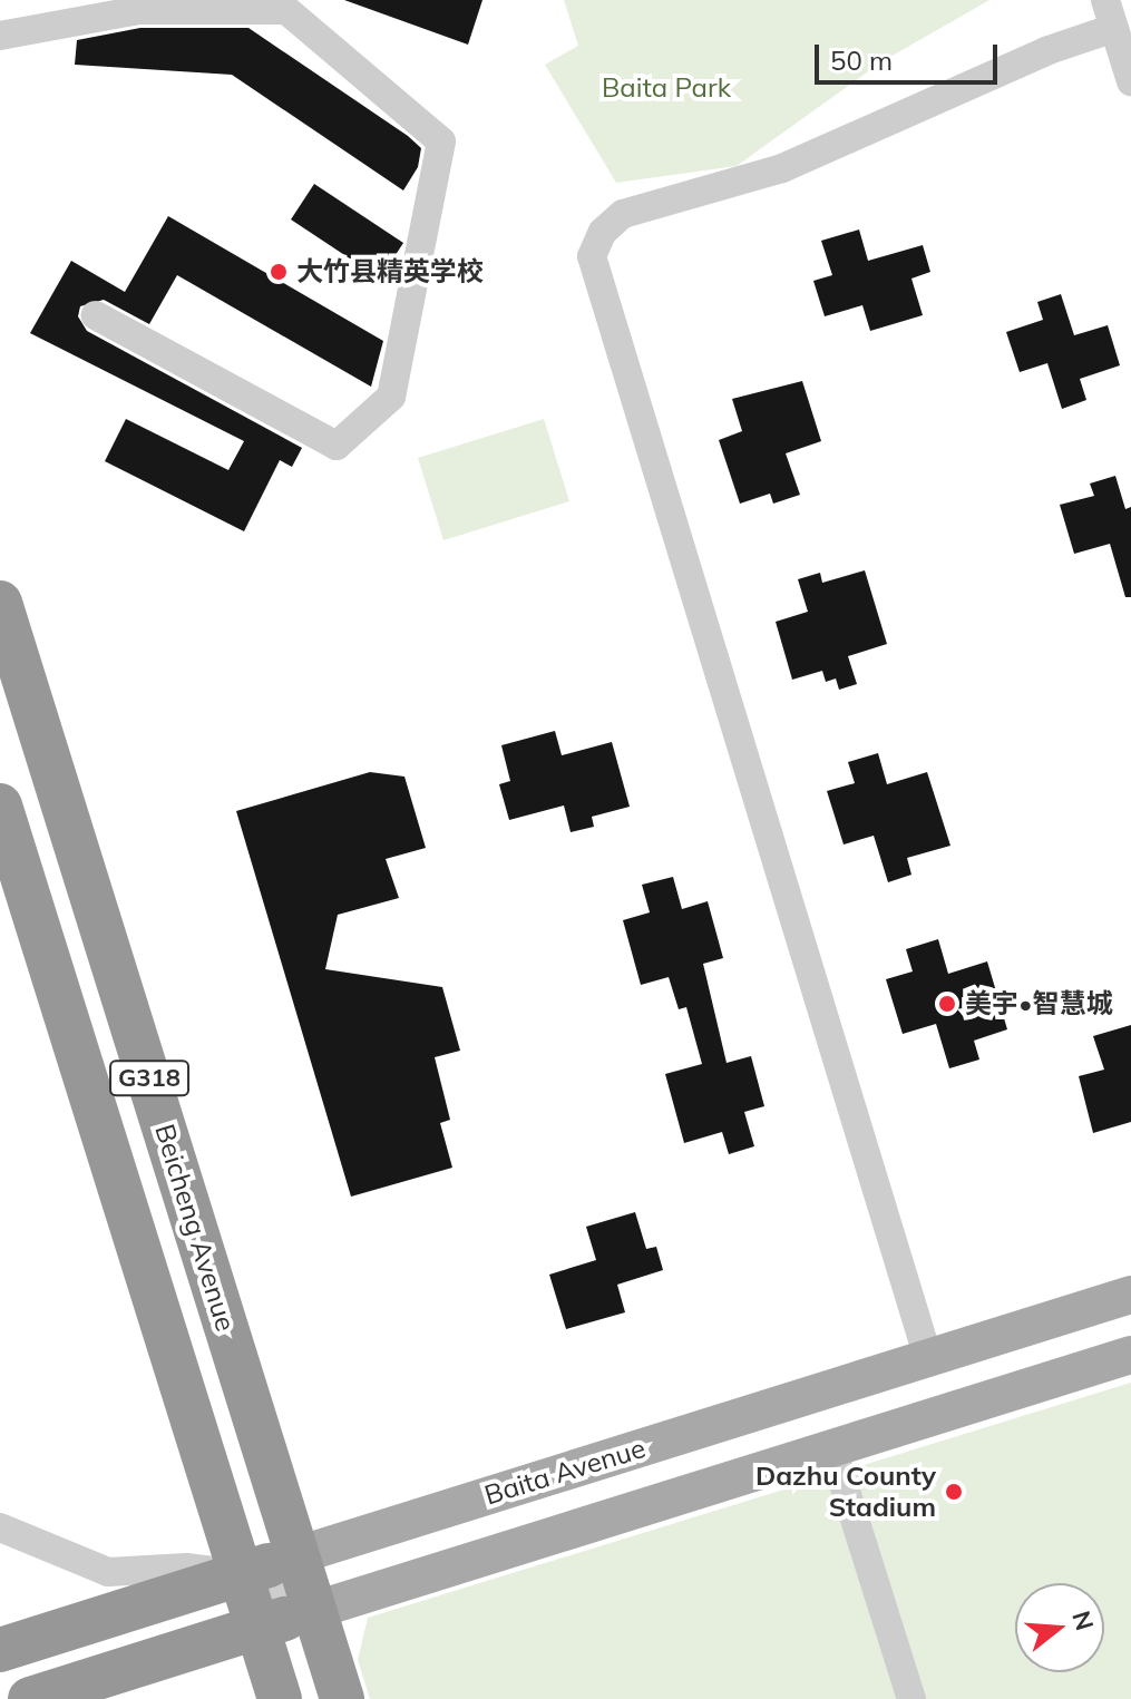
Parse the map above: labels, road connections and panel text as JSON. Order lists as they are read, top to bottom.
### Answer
{
  "streets": {
    "highway": ["G318", "Beicheng Avenue", "Baita Avenue"]
  },
  "crossings": [
    ["G318", "Baita Avenue"],
    ["Beicheng Avenue", "Baita Avenue"]
  ],
  "parks": ["Baita Park"],
  "places": ["大竹县精英学校", "美宇•智慧城", "Dazhu County Stadium"],
  "scale_bar": "50 m",
  "north": "right"
}
